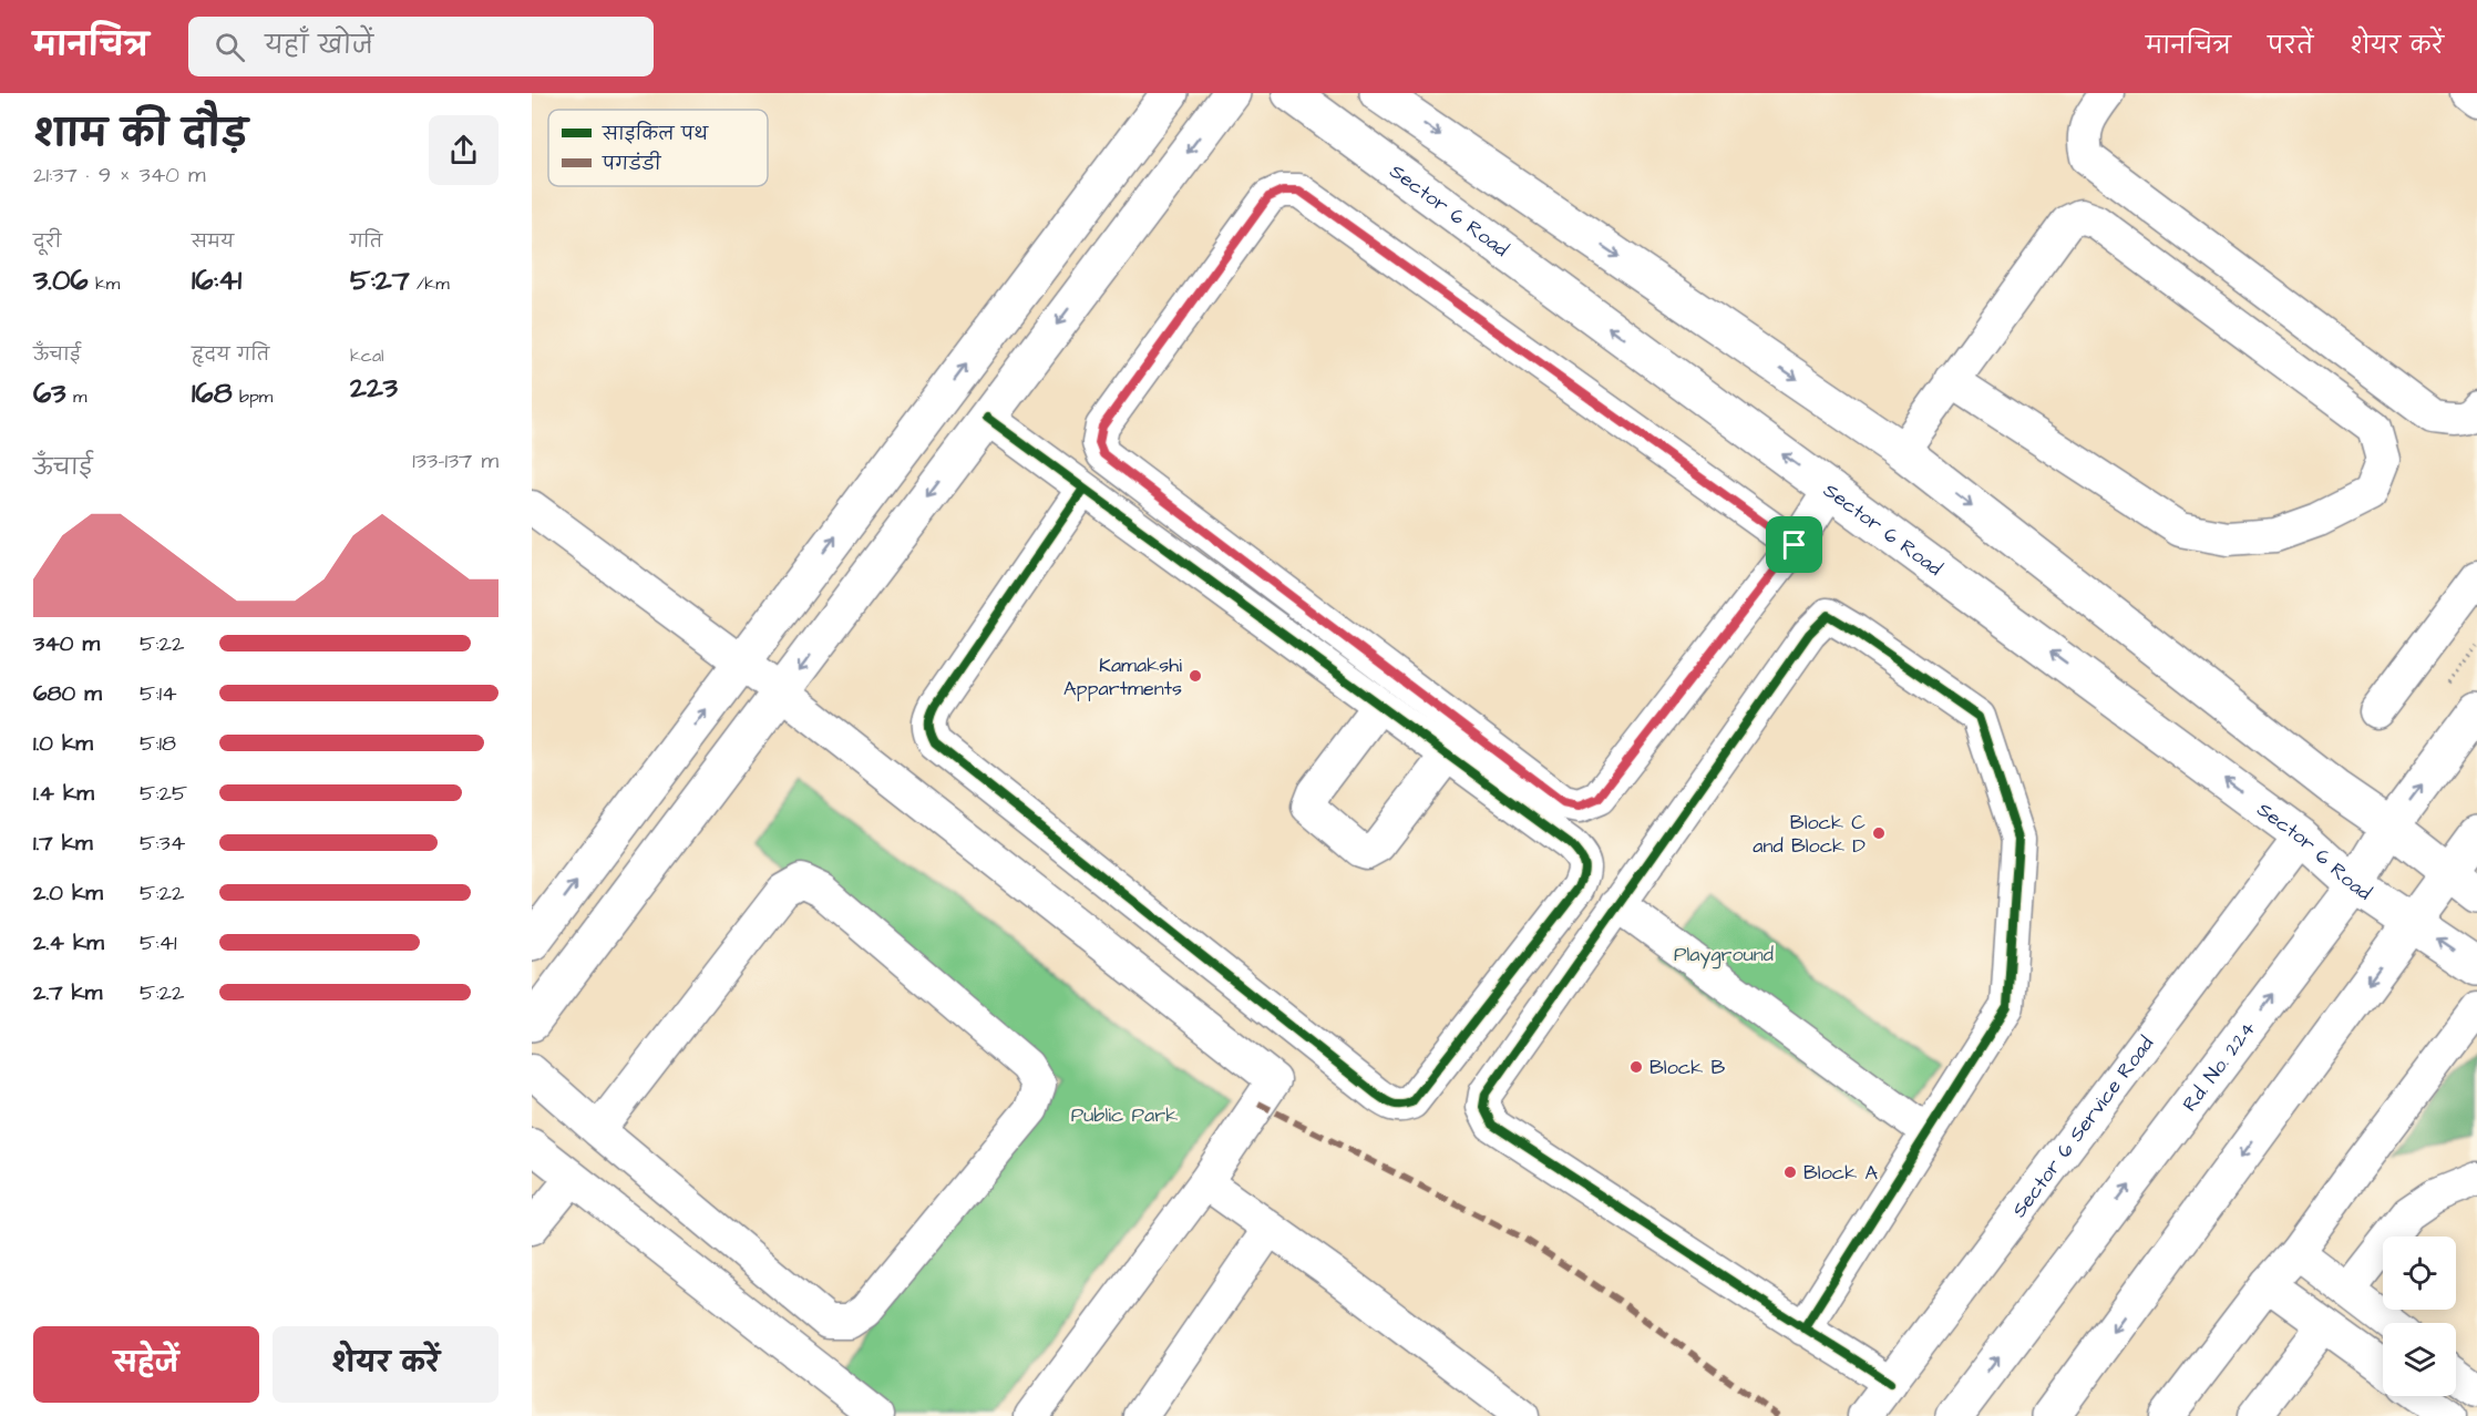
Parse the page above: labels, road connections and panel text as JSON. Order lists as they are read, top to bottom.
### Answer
{
  "streets": {
    "street": ["Sector 6 Road", "Rd. No. 224", "Sector 6 Service Road"]
  },
  "crossings": [
    ["Sector 6 Road", "Rd. No. 224"],
    ["Sector 6 Road", "Sector 6 Service Road"]
  ],
  "parks": ["Playground", "Public Park"],
  "places": [
    "Kamakshi Appartments",
    "Block C and Block D",
    "Block B",
    "Block A"
  ],
  "legend": ["साइकिल पथ", "पगडंडी"],
  "page": {
    "header": "मानचित्र",
    "search": "यहाँ खोजें",
    "nav": ["मानचित्र", "परतें", "शेयर करें"],
    "heading": ["शाम की दौड़", "21:37 · 9 × 340 m"],
    "stats": [
      ["दूरी", "3.06 km"],
      ["समय", "16:41"],
      ["गति", "5:27 /km"],
      ["ऊँचाई", "63 m"],
      ["हृदय गति", "168 bpm"],
      ["kcal", "223"]
    ],
    "chart": ["ऊँचाई", "133–137 m"],
    "list": [
      {
        "name": "340 m",
        "note": "5:22"
      },
      {
        "name": "680 m",
        "note": "5:14"
      },
      {
        "name": "1.0 km",
        "note": "5:18"
      },
      {
        "name": "1.4 km",
        "note": "5:25"
      },
      {
        "name": "1.7 km",
        "note": "5:34"
      },
      {
        "name": "2.0 km",
        "note": "5:22"
      },
      {
        "name": "2.4 km",
        "note": "5:41"
      },
      {
        "name": "2.7 km",
        "note": "5:22"
      }
    ],
    "buttons": ["सहेजें", "शेयर करें"]
  }
}
